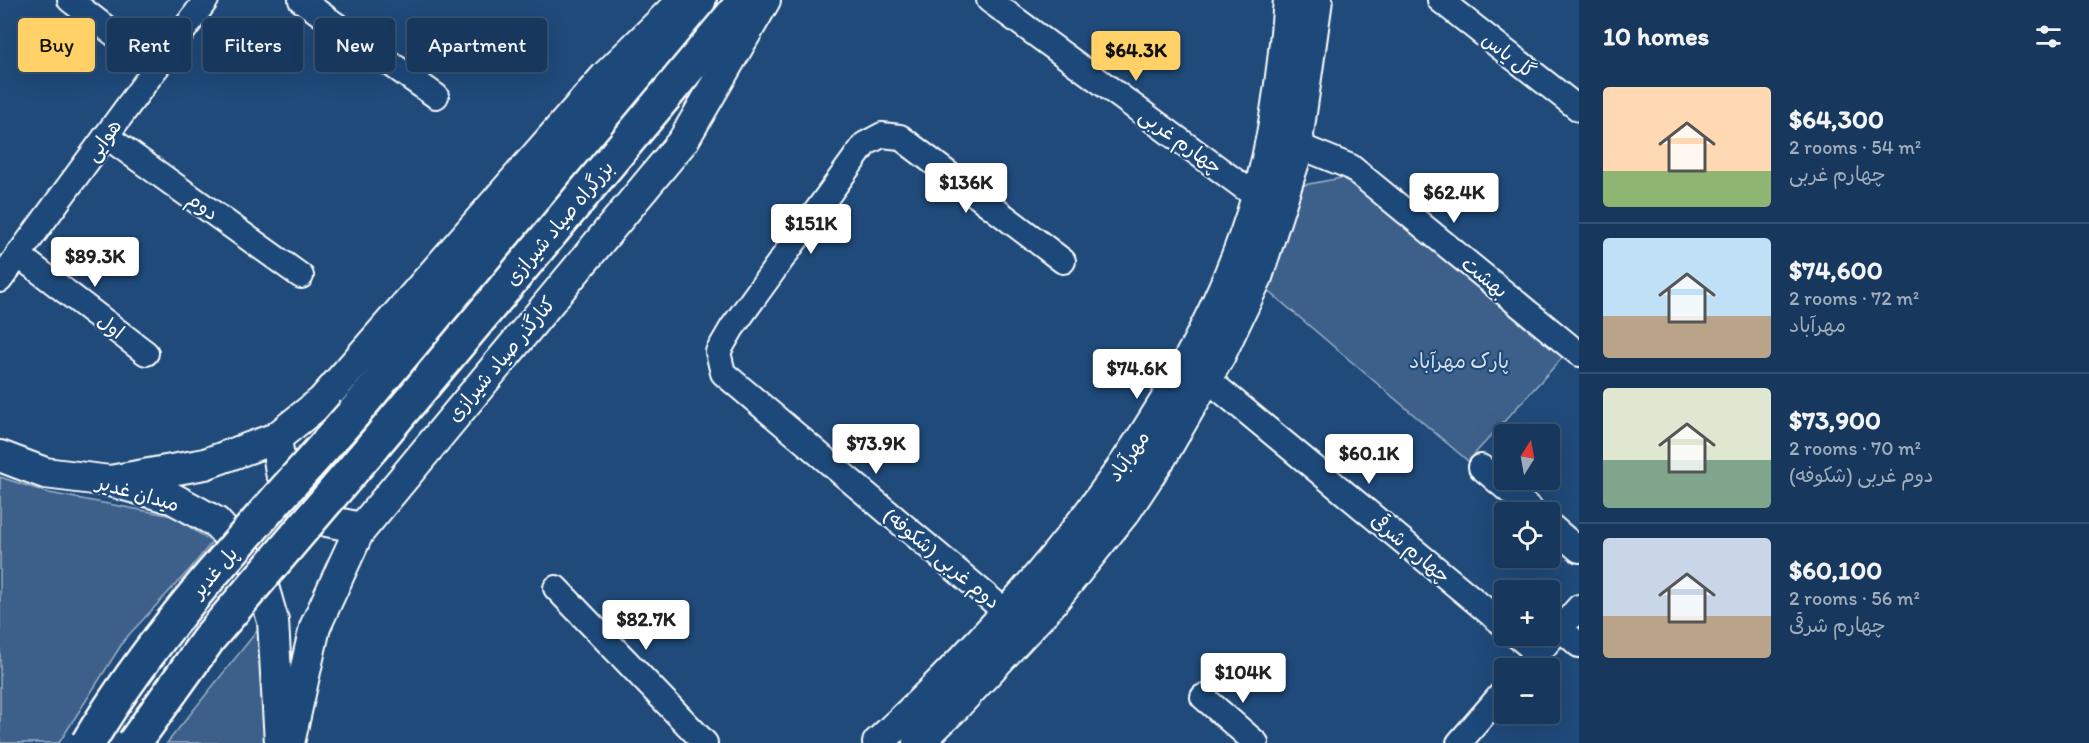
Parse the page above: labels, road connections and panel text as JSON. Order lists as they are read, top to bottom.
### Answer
{
  "streets": {
    "highway": ["بزرگراه صیاد شیرازی", "پل غدیر"],
    "main road": ["کنارگذر صیاد شیرازی", "مهرآباد", "میدان غدیر"],
    "street": [
      "گل یاس",
      "هوایی",
      "چهارم غربی",
      "دوم",
      "بهشت",
      "اول",
      "چهارم شرقی",
      "دوم غربی (شکوفه)"
    ]
  },
  "crossings": [
    ["هوایی", "دوم"],
    ["هوایی", "اول"],
    ["چهارم غربی", "مهرآباد"],
    ["بزرگراه صیاد شیرازی", "پل غدیر"],
    ["بهشت", "مهرآباد"],
    ["مهرآباد", "چهارم شرقی"],
    ["مهرآباد", "دوم غربی (شکوفه)"]
  ],
  "parks": ["پارک مهرآباد"],
  "north": "top",
  "page": {
    "heading": "10 homes",
    "chip": [
      "Buy",
      "Rent",
      "Filters",
      "New",
      "Apartment"
    ],
    "price": [
      "$64.3K",
      "$136K",
      "$62.4K",
      "$151K",
      "$89.3K",
      "$74.6K",
      "$73.9K",
      "$60.1K",
      "$82.7K",
      "$104K"
    ],
    "list": [
      {
        "name": "$64,300",
        "note": "2 rooms · 54 m² · چهارم غربی"
      },
      {
        "name": "$74,600",
        "note": "2 rooms · 72 m² · مهرآباد"
      },
      {
        "name": "$73,900",
        "note": "2 rooms · 70 m² · دوم غربی (شکوفه)"
      },
      {
        "name": "$60,100",
        "note": "2 rooms · 56 m² · چهارم شرقی"
      }
    ],
    "map_buttons": ["+", "−"]
  }
}
